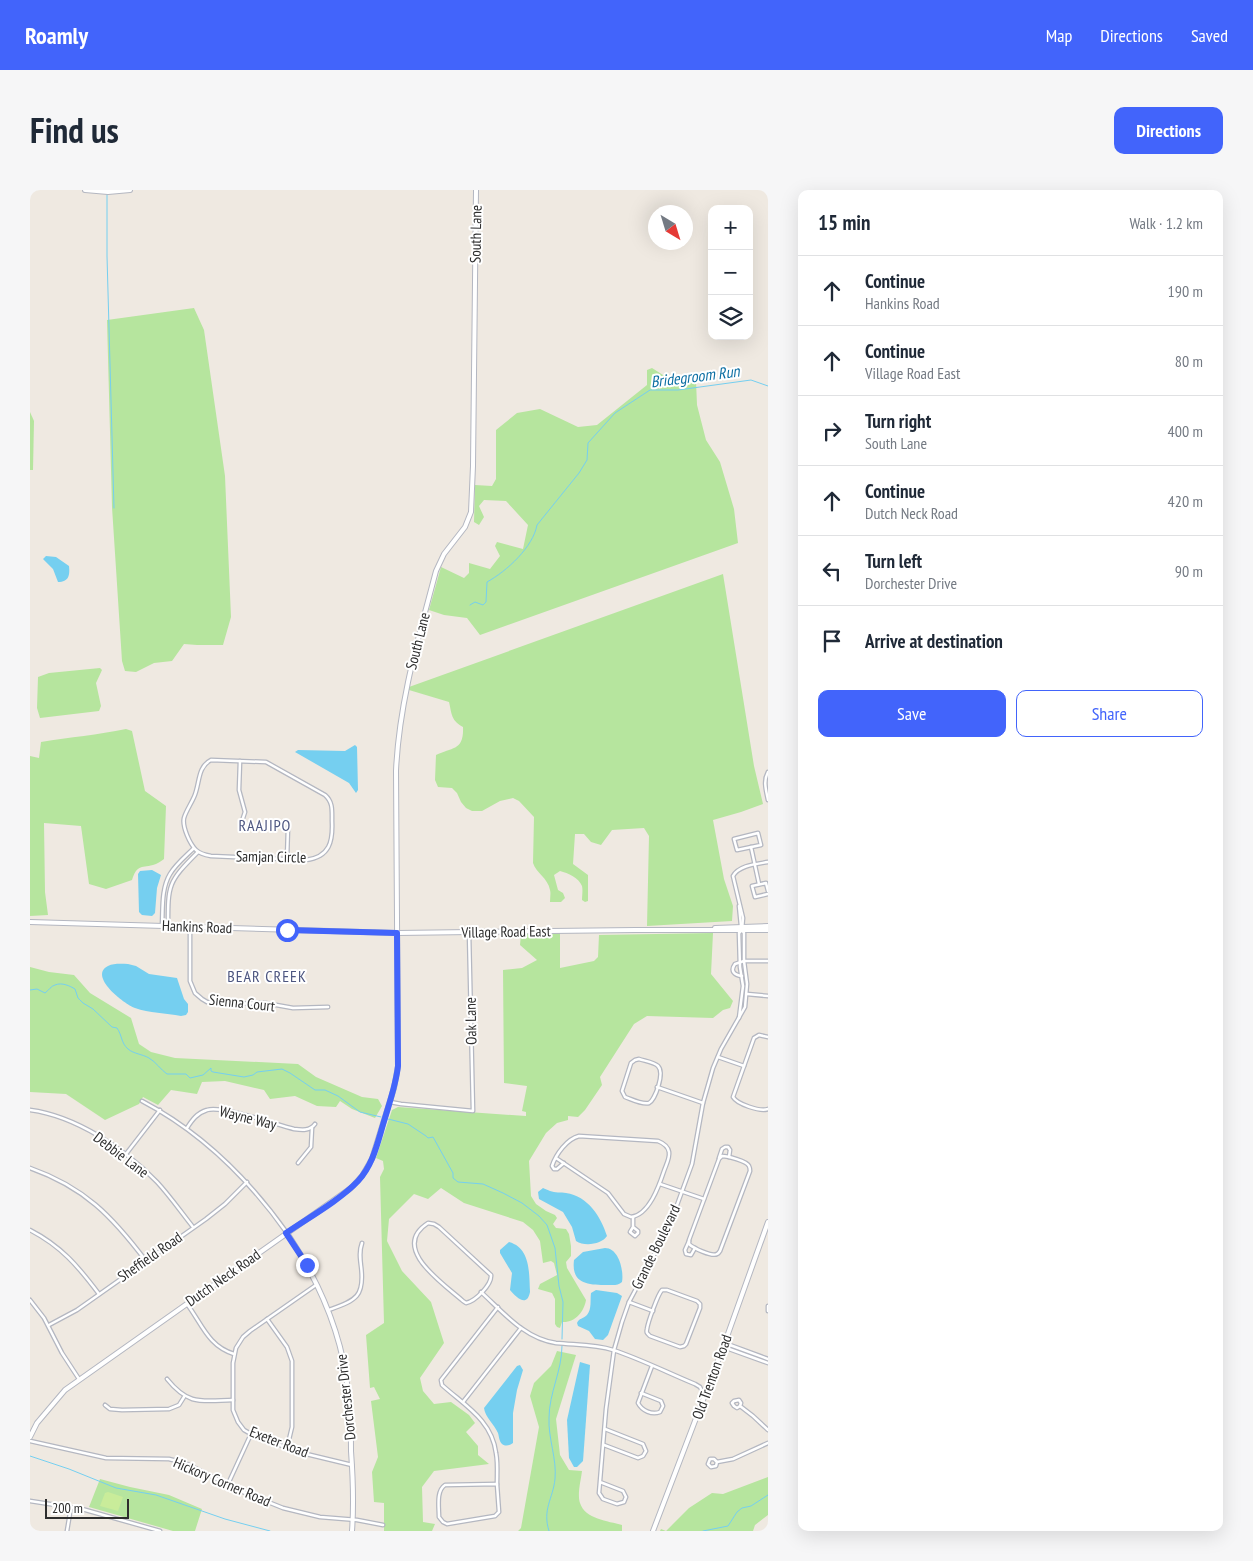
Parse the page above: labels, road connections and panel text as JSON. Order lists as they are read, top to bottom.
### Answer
{
  "streets": {
    "street": [
      "South Lane",
      "Samjan Circle",
      "Hankins Road",
      "Village Road East",
      "Sienna Court",
      "Oak Lane",
      "Wayne Way",
      "Debbie Lane",
      "Grande Boulevard",
      "Sheffield Road",
      "Dutch Neck Road",
      "Old Trenton Road",
      "Dorchester Drive",
      "Exeter Road",
      "Hickory Corner Road"
    ]
  },
  "crossings": [
    ["South Lane", "Village Road East"],
    ["South Lane", "Oak Lane"],
    ["South Lane", "Dutch Neck Road"],
    ["Hankins Road", "Village Road East"],
    ["Hankins Road", "Sienna Court"],
    ["Village Road East", "Oak Lane"],
    ["Village Road East", "Grande Boulevard"],
    ["Oak Lane", "Dutch Neck Road"],
    ["Wayne Way", "Dorchester Drive"],
    ["Debbie Lane", "Sheffield Road"],
    ["Sheffield Road", "Dorchester Drive"],
    ["Dutch Neck Road", "Dorchester Drive"],
    ["Dorchester Drive", "Exeter Road"],
    ["Dorchester Drive", "Hickory Corner Road"]
  ],
  "districts": ["RAAJIPO", "BEAR CREEK"],
  "water": ["Bridegroom Run"],
  "scale_bar": "200 m",
  "north": "bottom right",
  "page": {
    "header": "Roamly",
    "nav": ["Map", "Directions", "Saved"],
    "title": "Find us",
    "buttons": [
      "Directions",
      ["Save", "Share"]
    ],
    "heading": ["15 min", "Walk · 1.2 km"],
    "map_buttons": ["+", "−"],
    "list": [
      ["Continue", "Hankins Road", "190 m"],
      ["Continue", "Village Road East", "80 m"],
      ["Turn right", "South Lane", "400 m"],
      ["Continue", "Dutch Neck Road", "420 m"],
      ["Turn left", "Dorchester Drive", "90 m"],
      "Arrive at destination"
    ],
    "scale": "200 m"
  }
}
